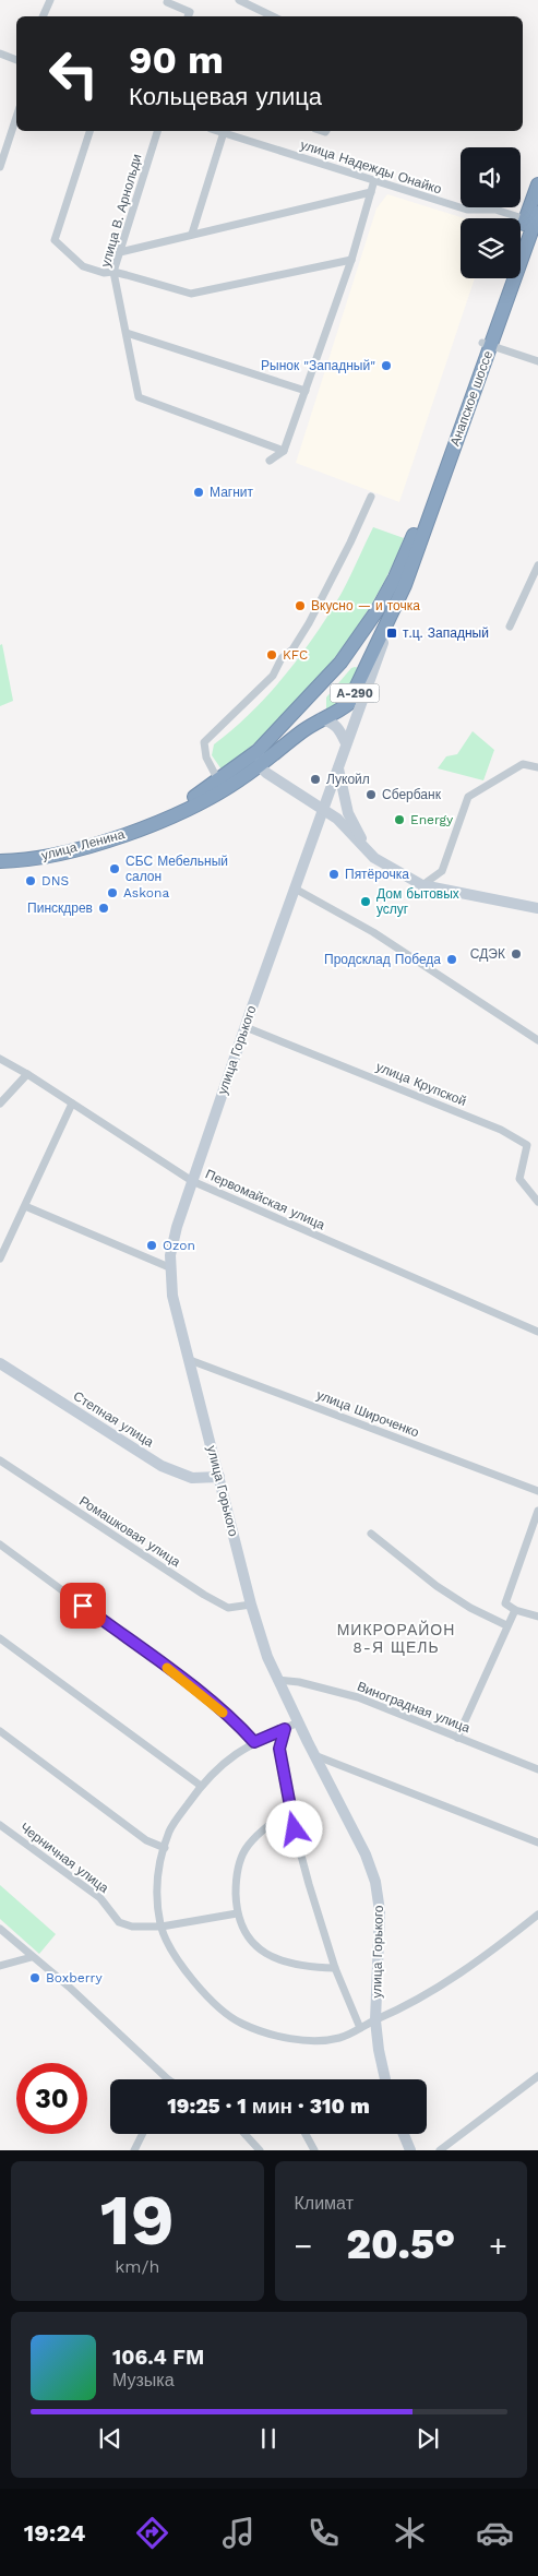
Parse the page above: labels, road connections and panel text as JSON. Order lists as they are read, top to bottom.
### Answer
{
  "streets": {
    "highway": ["Анапское шоссе", "А-290", "улица Ленина"],
    "main road": ["улица Горького", "Степная улица"],
    "street": [
      "улица Надежды Онайко",
      "улица В. Арнольди",
      "улица Крупской",
      "Первомайская улица",
      "улица Широченко",
      "Ромашковая улица",
      "Виноградная улица",
      "Черничная улица"
    ]
  },
  "crossings": [
    ["улица Надежды Онайко", "Анапское шоссе"],
    ["Анапское шоссе", "А-290"],
    ["А-290", "улица Ленина"],
    ["улица Горького", "улица Крупской"],
    ["улица Горького", "Первомайская улица"],
    ["улица Горького", "улица Широченко"],
    ["улица Горького", "Степная улица"],
    ["улица Горького", "Ромашковая улица"],
    ["улица Горького", "Виноградная улица"]
  ],
  "districts": ["МИКРОРАЙОН 8-Я ЩЕЛЬ"],
  "places": {
    "other": [
      "Рынок \"Западный\"",
      "Магнит",
      "Вкусно — и точка",
      "KFC",
      "Лукойл",
      "Сбербанк",
      "Energy",
      "СБС Мебельный салон",
      "Пятёрочка",
      "DNS",
      "Askona",
      "Дом бытовых услуг",
      "Пинскдрев",
      "СДЭК",
      "Продсклад Победа",
      "Ozon",
      "Boxberry"
    ],
    "transit": ["т.ц. Западный"]
  },
  "page": {
    "turn": ["90 m", "Кольцевая улица"],
    "limit": "30",
    "trip": "19:25 · 1 мин · 310 m",
    "tile": [
      ["19", "km/h"],
      "Климат"
    ],
    "heat": ["−", "20.5°", "+"],
    "song": ["106.4 FM", "Музыка"],
    "tabs": "19:24"
  }
}
